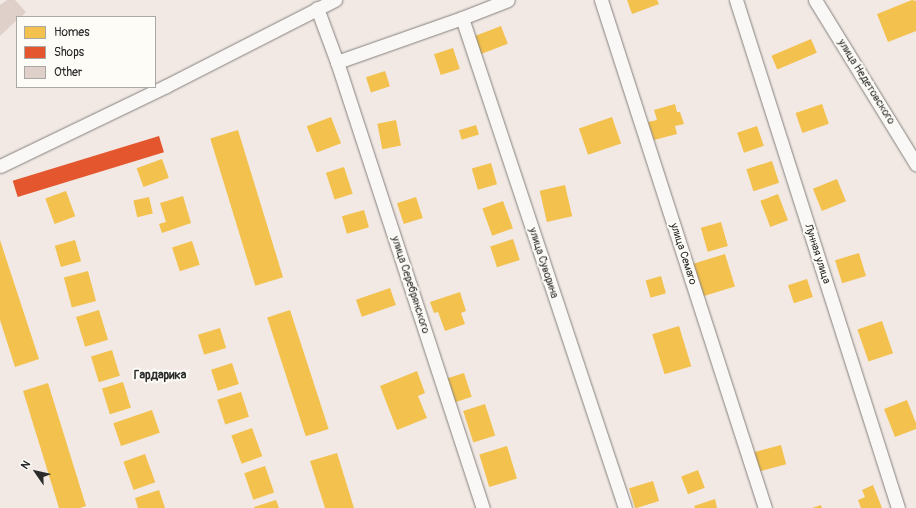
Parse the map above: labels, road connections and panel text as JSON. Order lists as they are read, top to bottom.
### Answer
{
  "streets": {
    "street": [
      "улица Недетовского",
      "улица Семаго",
      "Лунная улица",
      "улица Суворина",
      "улица Серебрянского"
    ]
  },
  "districts": ["Гардарика"],
  "legend": ["Homes", "Shops", "Other"],
  "north": "top left"
}
